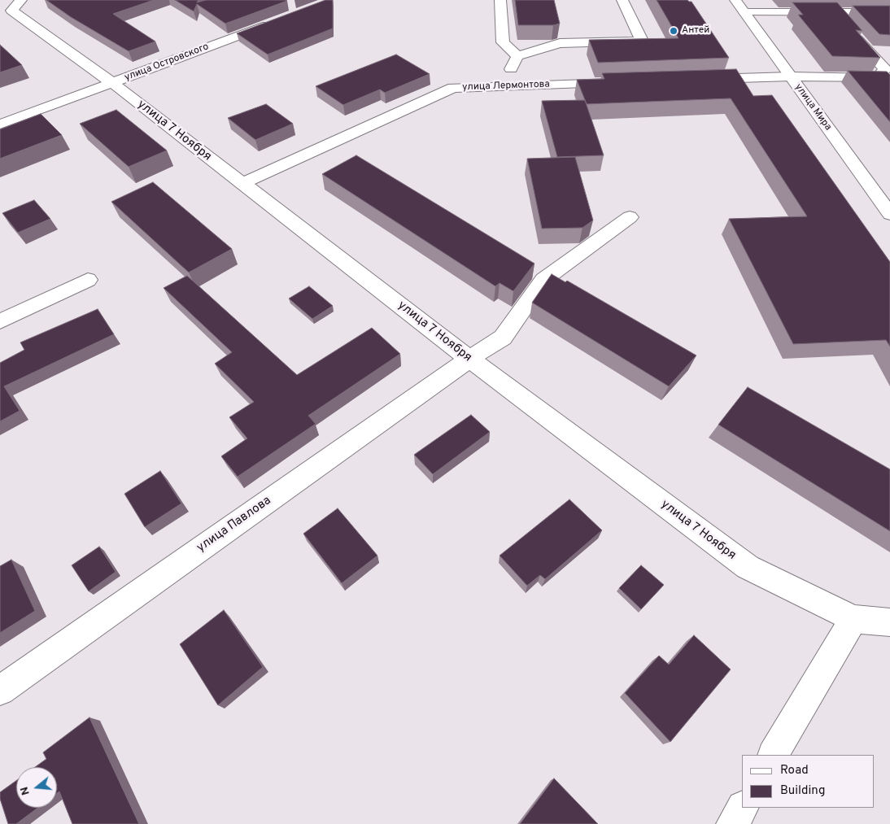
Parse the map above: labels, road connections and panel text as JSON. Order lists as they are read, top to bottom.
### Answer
{
  "streets": {
    "street": [
      "улица Островского",
      "улица Лермонтова",
      "улица Мира",
      "улица 7 Ноября",
      "улица Павлова"
    ]
  },
  "crossings": [
    ["улица Островского", "улица 7 Ноября"],
    ["улица Лермонтова", "улица 7 Ноября"],
    ["улица 7 Ноября", "улица Павлова"]
  ],
  "places": ["Антей"],
  "legend": ["Road", "Building"],
  "north": "left"
}
